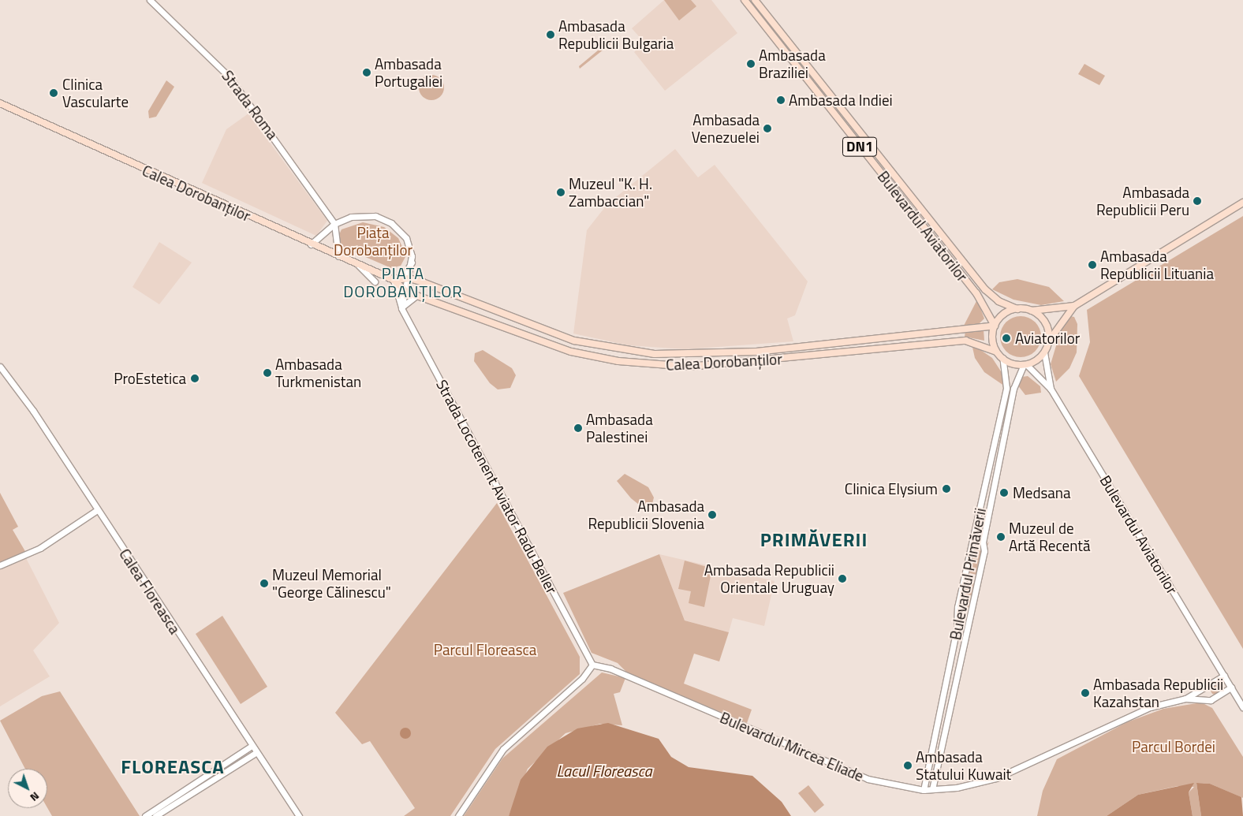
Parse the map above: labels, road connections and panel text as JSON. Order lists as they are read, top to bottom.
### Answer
{
  "streets": {
    "main road": ["DN1", "Calea Dorobanților", "Bulevardul Aviatorilor"],
    "street": [
      "Strada Roma",
      "Strada Locotenent Aviator Radu Beller",
      "Bulevardul Primăverii",
      "Calea Floreasca",
      "Bulevardul Mircea Eliade"
    ]
  },
  "crossings": [
    ["DN1", "Calea Dorobanților"],
    ["DN1", "Bulevardul Aviatorilor"],
    ["DN1", "Bulevardul Primăverii"],
    ["Calea Dorobanților", "Bulevardul Aviatorilor"],
    ["Calea Dorobanților", "Strada Locotenent Aviator Radu Beller"],
    ["Calea Dorobanților", "Bulevardul Primăverii"],
    ["Bulevardul Aviatorilor", "Bulevardul Primăverii"],
    ["Bulevardul Aviatorilor", "Bulevardul Mircea Eliade"],
    ["Strada Locotenent Aviator Radu Beller", "Bulevardul Mircea Eliade"],
    ["Bulevardul Primăverii", "Bulevardul Mircea Eliade"]
  ],
  "districts": ["PIAȚA DOROBANȚILOR", "PRIMĂVERII", "FLOREASCA"],
  "water": ["Lacul Floreasca"],
  "parks": ["Piața Dorobanților", "Parcul Floreasca", "Parcul Bordei"],
  "places": [
    "Ambasada Republicii Bulgaria",
    "Ambasada Braziliei",
    "Ambasada Portugaliei",
    "Clinica Vascularte",
    "Ambasada Indiei",
    "Ambasada Venezuelei",
    "Muzeul \"K. H. Zambaccian\"",
    "Ambasada Republicii Peru",
    "Ambasada Republicii Lituania",
    "Aviatorilor",
    "Ambasada Turkmenistan",
    "ProEstetica",
    "Ambasada Palestinei",
    "Clinica Elysium",
    "Medsana",
    "Ambasada Republicii Slovenia",
    "Muzeul de Artă Recentă",
    "Ambasada Republicii Orientale Uruguay",
    "Muzeul Memorial \"George Călinescu\"",
    "Ambasada Republicii Kazahstan",
    "Ambasada Statului Kuwait"
  ],
  "north": "bottom right"
}
